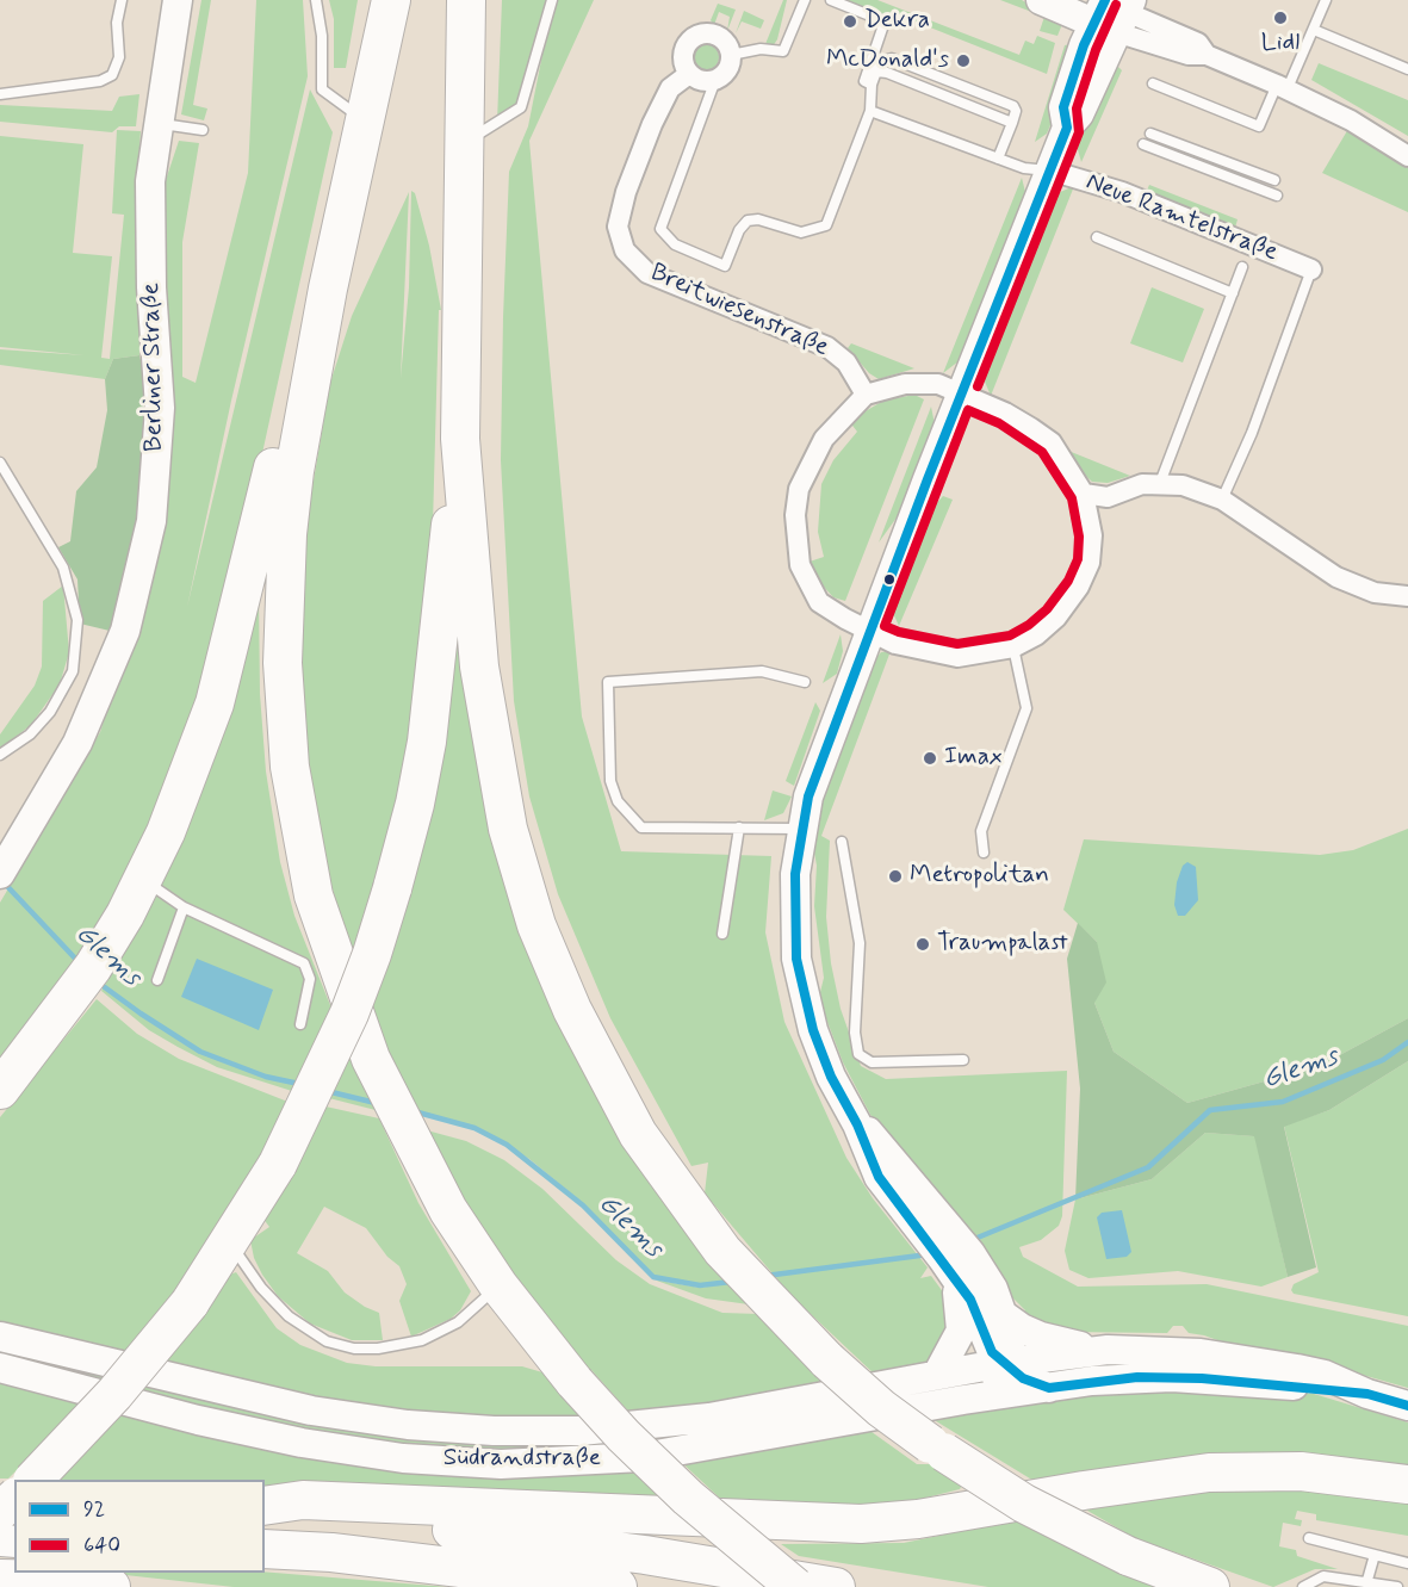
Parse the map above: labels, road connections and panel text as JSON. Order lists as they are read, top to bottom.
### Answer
{
  "streets": {
    "main road": ["Berliner Straße", "Südrandstraße"],
    "street": ["Neue Ramtelstraße", "Breitwiesenstraße"]
  },
  "water": ["Glems"],
  "places": [
    "Lidl",
    "Dekra",
    "McDonald's",
    "Imax",
    "Metropolitan",
    "Traumpalast"
  ],
  "lines": ["transit line 92", "transit line 640"],
  "legend": ["92", "640"]
}
